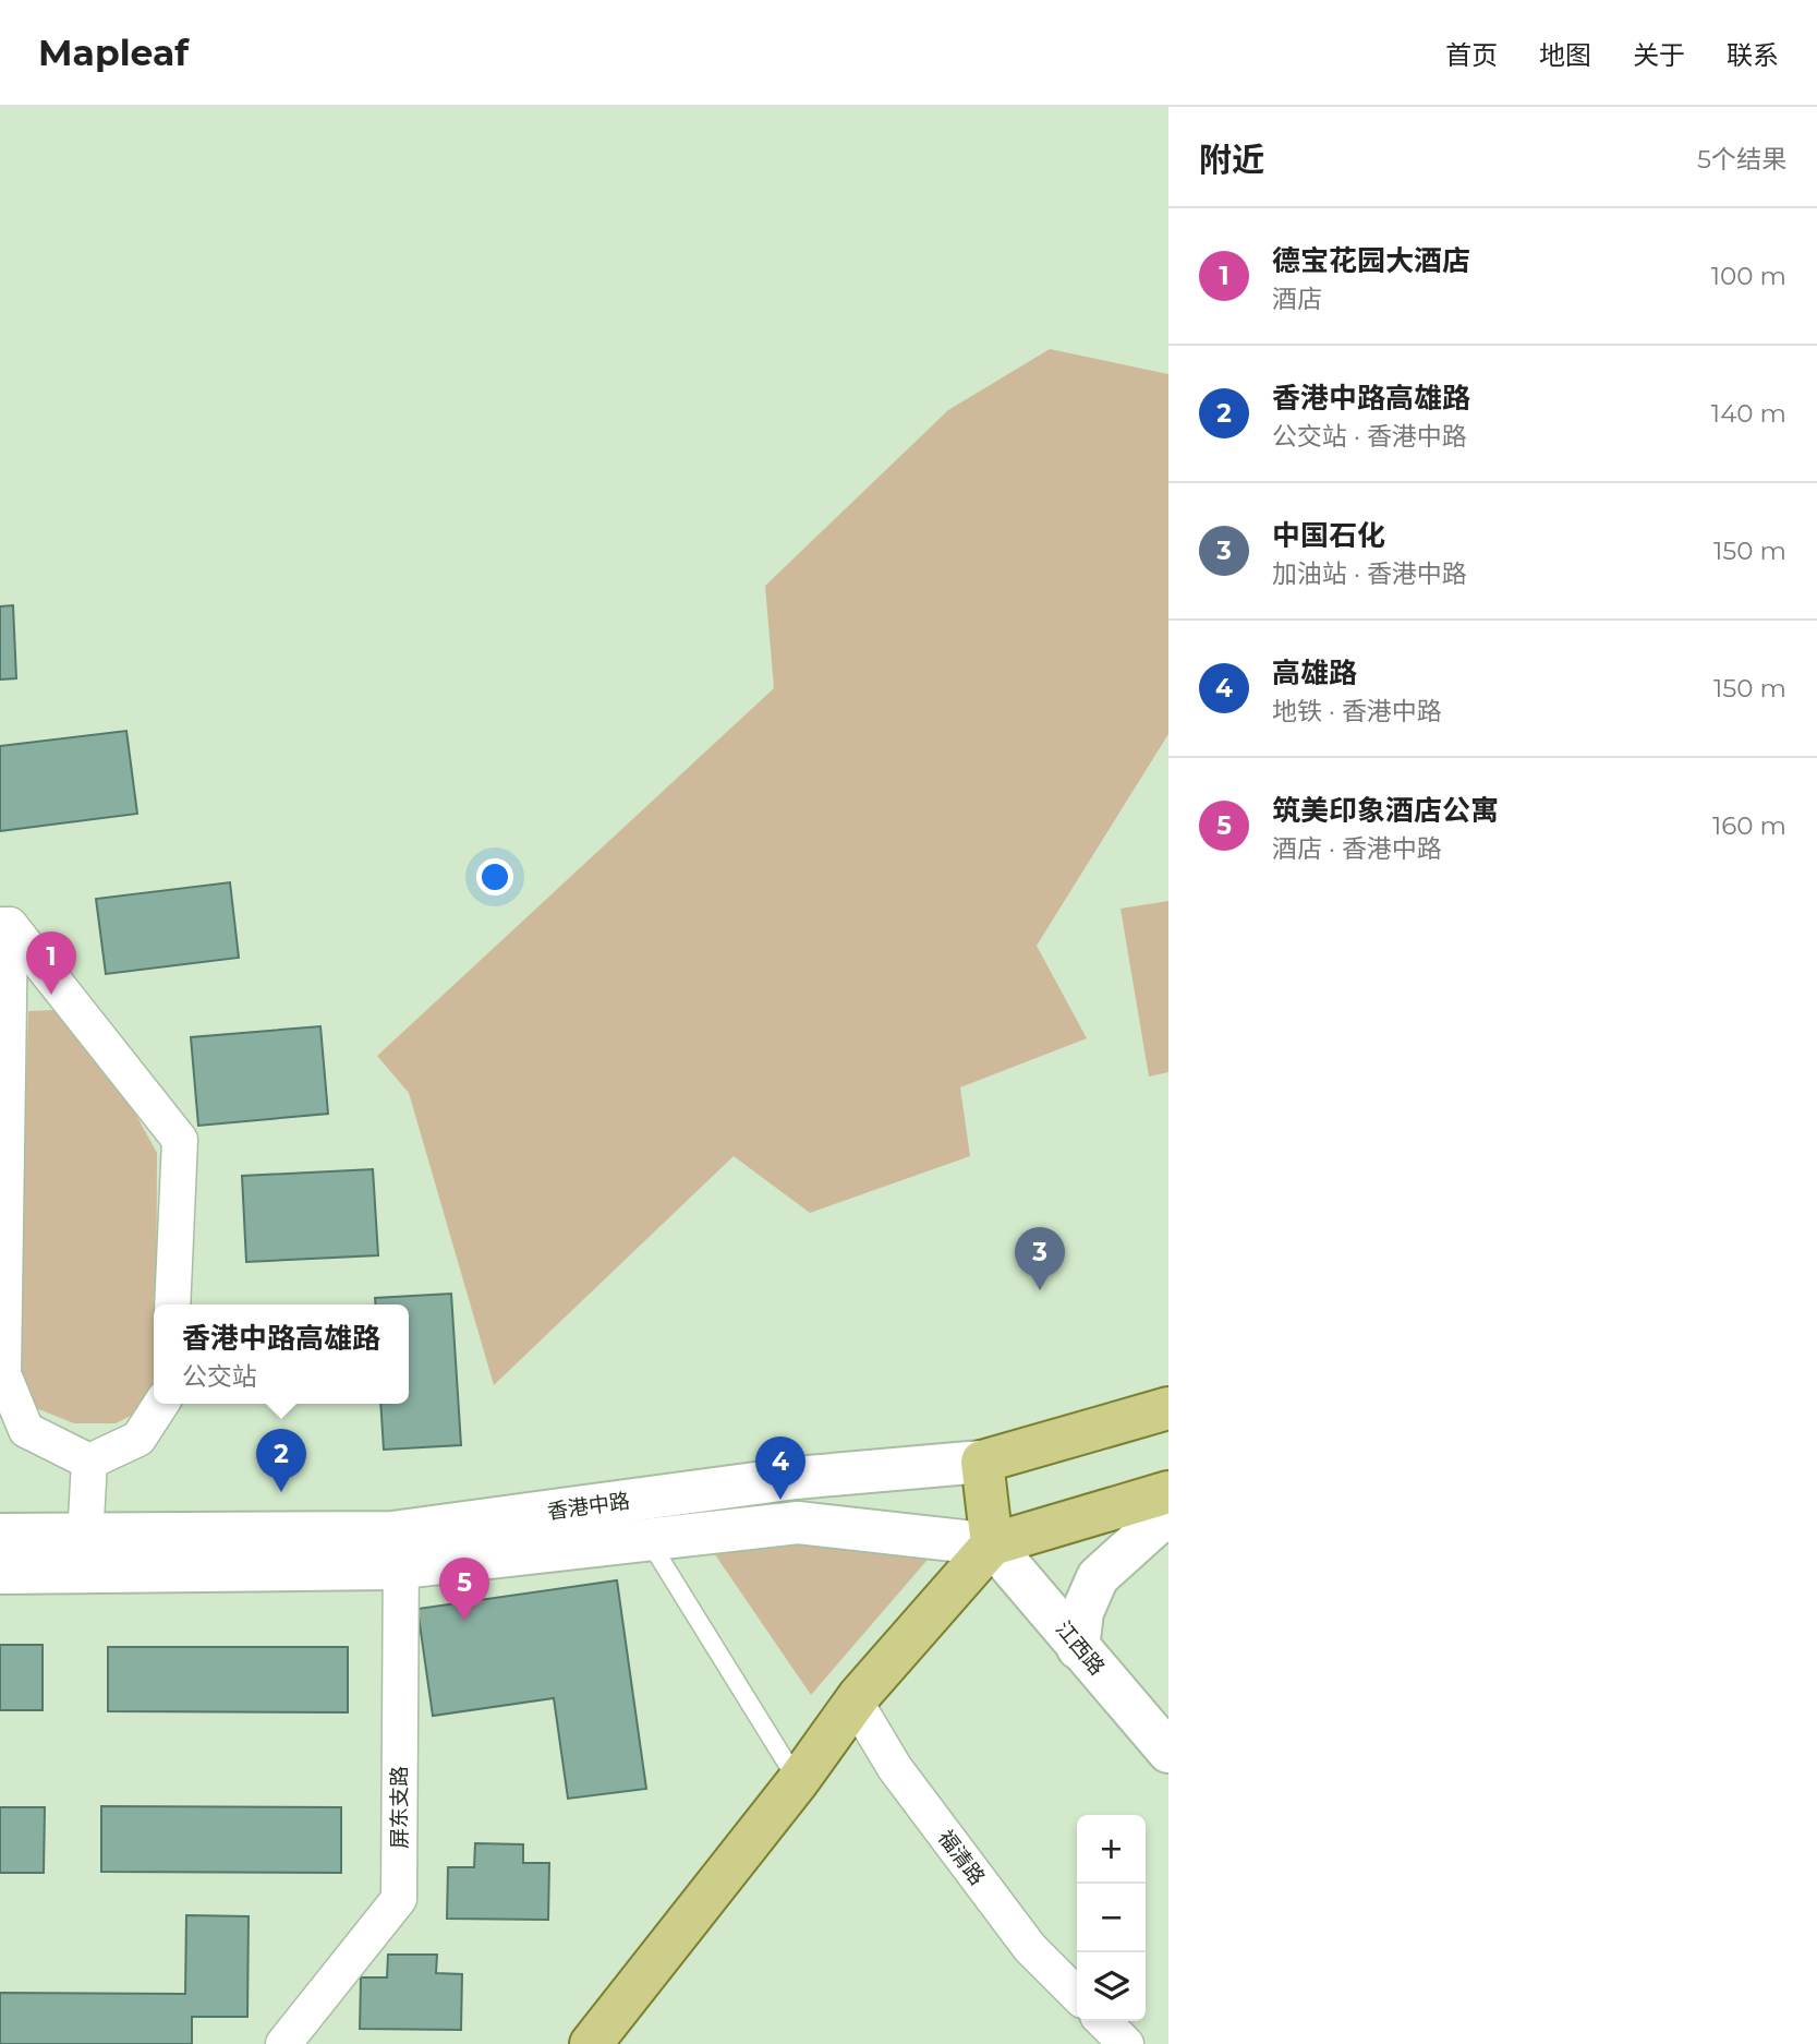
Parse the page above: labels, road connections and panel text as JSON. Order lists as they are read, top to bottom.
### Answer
{
  "streets": {
    "main road": ["香港中路", "江西路"],
    "street": ["屏东支路", "福清路"]
  },
  "crossings": [
    ["香港中路", "江西路"],
    ["香港中路", "屏东支路"]
  ],
  "page": {
    "header": "Mapleaf",
    "nav": [
      "首页",
      "地图",
      "关于",
      "联系"
    ],
    "heading": ["附近", "5个结果"],
    "list": [
      {
        "mark": "1",
        "name": "德宝花园大酒店",
        "note": "酒店",
        "value": "100 m"
      },
      {
        "mark": "2",
        "name": "香港中路高雄路",
        "note": "公交站 · 香港中路",
        "value": "140 m"
      },
      {
        "mark": "3",
        "name": "中国石化",
        "note": "加油站 · 香港中路",
        "value": "150 m"
      },
      {
        "mark": "4",
        "name": "高雄路",
        "note": "地铁 · 香港中路",
        "value": "150 m"
      },
      {
        "mark": "5",
        "name": "筑美印象酒店公寓",
        "note": "酒店 · 香港中路",
        "value": "160 m"
      }
    ],
    "pins": [
      "1",
      "3",
      "2",
      "4",
      "5"
    ],
    "popup": ["香港中路高雄路", "公交站"],
    "map_buttons": ["+", "−"]
  }
}
